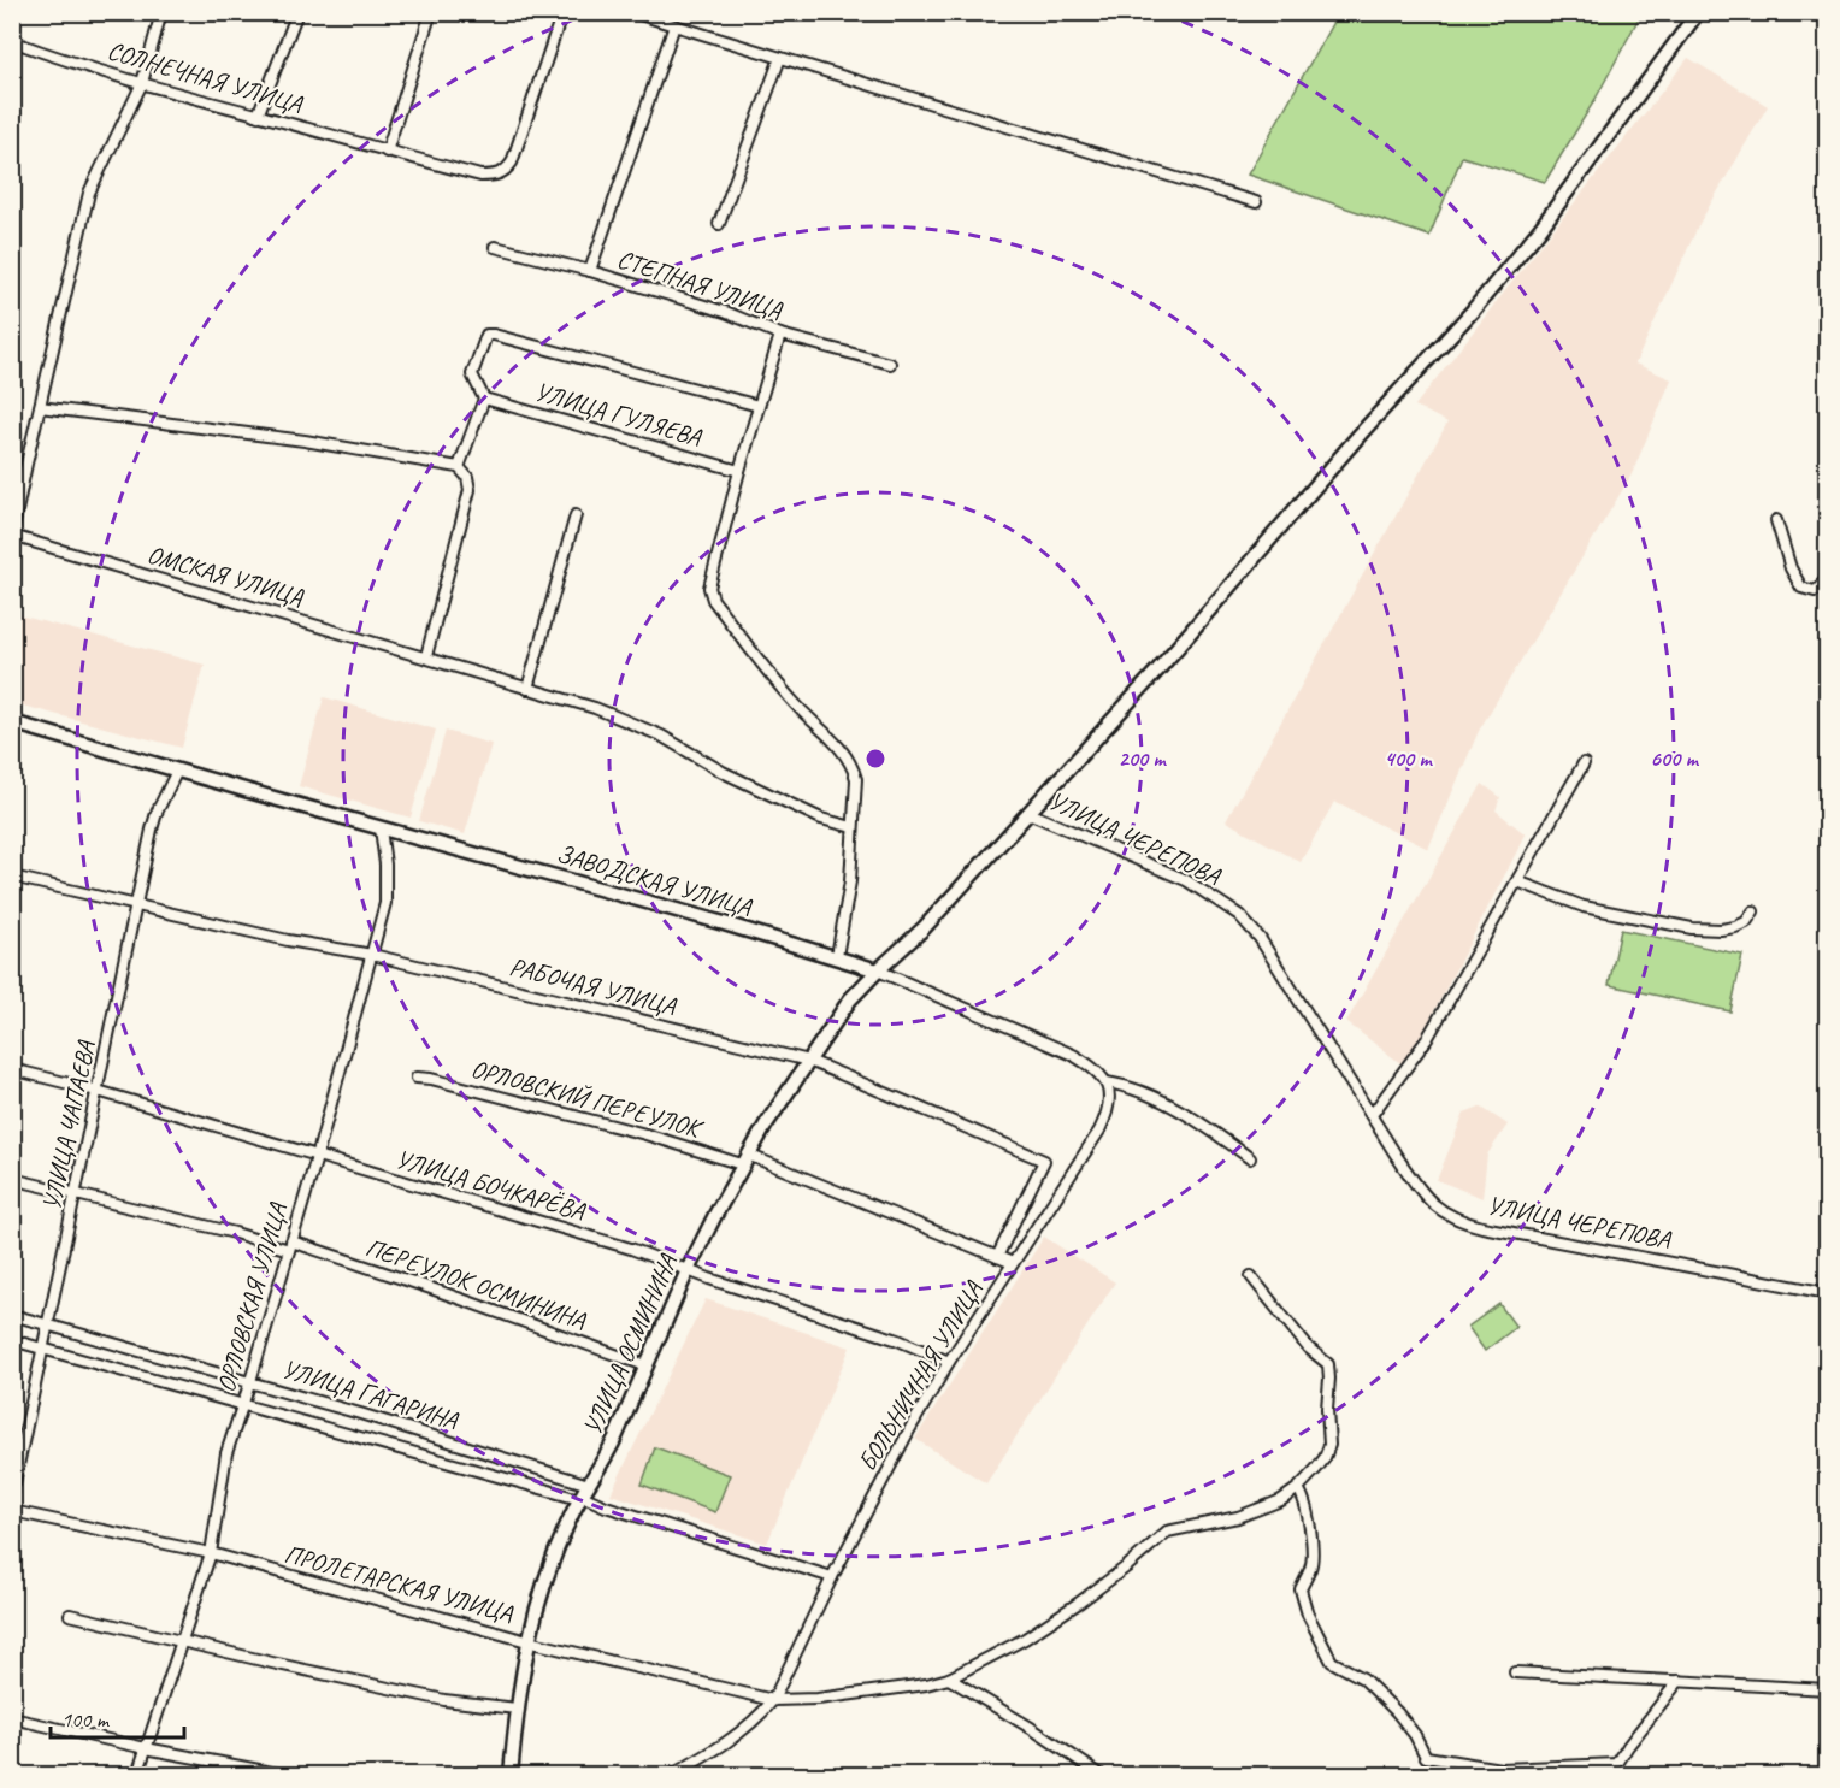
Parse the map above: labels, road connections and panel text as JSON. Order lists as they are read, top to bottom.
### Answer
{
  "streets": {
    "street": [
      "СОЛНЕЧНАЯ УЛИЦА",
      "СТЕПНАЯ УЛИЦА",
      "УЛИЦА ГУЛЯЕВА",
      "ОМСКАЯ УЛИЦА",
      "УЛИЦА ЧЕРЕПОВА",
      "ЗАВОДСКАЯ УЛИЦА",
      "РАБОЧАЯ УЛИЦА",
      "ОРЛОВСКИЙ ПЕРЕУЛОК",
      "УЛИЦА ЧАПАЕВА",
      "УЛИЦА БОЧКАРЁВА",
      "ПЕРЕУЛОК ОСМИНИНА",
      "ОРЛОВСКАЯ УЛИЦА",
      "УЛИЦА ОСМИНИНА",
      "БОЛЬНИЧНАЯ УЛИЦА",
      "УЛИЦА ГАГАРИНА",
      "ПРОЛЕТАРСКАЯ УЛИЦА"
    ]
  },
  "crossings": [
    ["УЛИЦА ЧЕРЕПОВА", "УЛИЦА ОСМИНИНА"],
    ["ЗАВОДСКАЯ УЛИЦА", "УЛИЦА ЧАПАЕВА"],
    ["ЗАВОДСКАЯ УЛИЦА", "ОРЛОВСКАЯ УЛИЦА"],
    ["ЗАВОДСКАЯ УЛИЦА", "УЛИЦА ОСМИНИНА"],
    ["ЗАВОДСКАЯ УЛИЦА", "БОЛЬНИЧНАЯ УЛИЦА"],
    ["РАБОЧАЯ УЛИЦА", "ОРЛОВСКИЙ ПЕРЕУЛОК"],
    ["РАБОЧАЯ УЛИЦА", "УЛИЦА ЧАПАЕВА"],
    ["РАБОЧАЯ УЛИЦА", "ОРЛОВСКАЯ УЛИЦА"],
    ["РАБОЧАЯ УЛИЦА", "УЛИЦА ОСМИНИНА"],
    ["ОРЛОВСКИЙ ПЕРЕУЛОК", "УЛИЦА ОСМИНИНА"],
    ["ОРЛОВСКИЙ ПЕРЕУЛОК", "БОЛЬНИЧНАЯ УЛИЦА"],
    ["УЛИЦА ЧАПАЕВА", "УЛИЦА БОЧКАРЁВА"],
    ["УЛИЦА ЧАПАЕВА", "ПЕРЕУЛОК ОСМИНИНА"],
    ["УЛИЦА ЧАПАЕВА", "УЛИЦА ГАГАРИНА"],
    ["УЛИЦА БОЧКАРЁВА", "ОРЛОВСКАЯ УЛИЦА"],
    ["УЛИЦА БОЧКАРЁВА", "УЛИЦА ОСМИНИНА"],
    ["УЛИЦА БОЧКАРЁВА", "БОЛЬНИЧНАЯ УЛИЦА"],
    ["ПЕРЕУЛОК ОСМИНИНА", "ОРЛОВСКАЯ УЛИЦА"],
    ["ПЕРЕУЛОК ОСМИНИНА", "УЛИЦА ОСМИНИНА"],
    ["ОРЛОВСКАЯ УЛИЦА", "УЛИЦА ГАГАРИНА"],
    ["ОРЛОВСКАЯ УЛИЦА", "ПРОЛЕТАРСКАЯ УЛИЦА"],
    ["УЛИЦА ОСМИНИНА", "УЛИЦА ГАГАРИНА"],
    ["УЛИЦА ОСМИНИНА", "ПРОЛЕТАРСКАЯ УЛИЦА"],
    ["БОЛЬНИЧНАЯ УЛИЦА", "УЛИЦА ГАГАРИНА"],
    ["БОЛЬНИЧНАЯ УЛИЦА", "ПРОЛЕТАРСКАЯ УЛИЦА"]
  ],
  "scale_bar": "100 m",
  "rings": ["200 m", "400 m", "600 m"]
}
